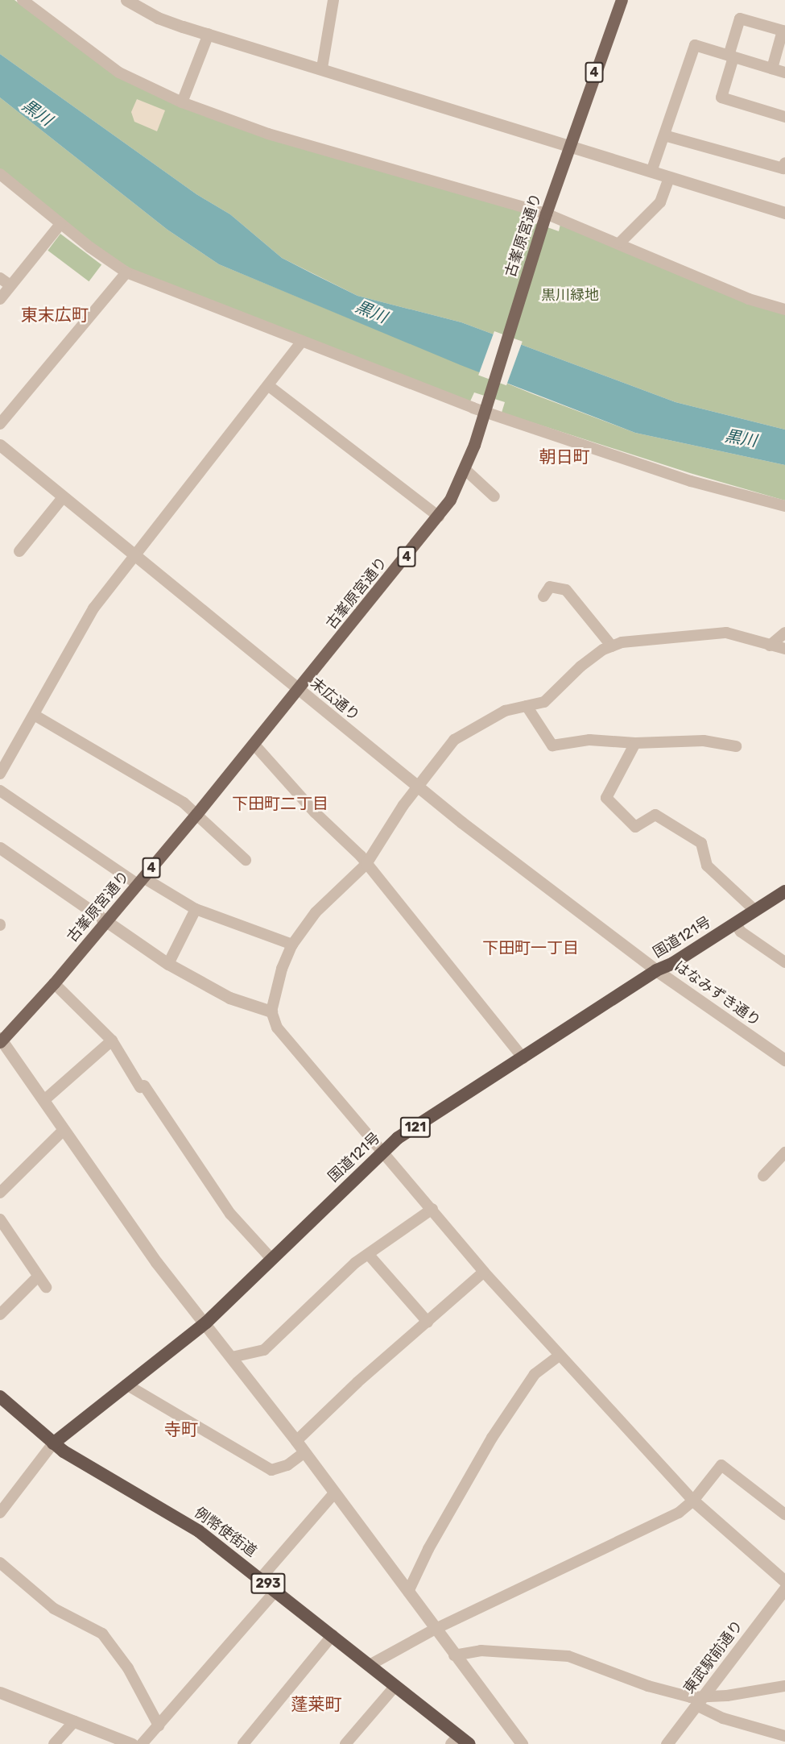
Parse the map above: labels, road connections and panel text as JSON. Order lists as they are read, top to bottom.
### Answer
{
  "streets": {
    "highway": [
      "国道121号",
      "121",
      "例幣使街道",
      "293"
    ],
    "main road": ["4", "古峯原宮通り"],
    "street": ["末広通り", "はなみずき通り", "東武駅前通り"]
  },
  "crossings": [
    ["古峯原宮通り", "末広通り"],
    ["末広通り", "国道121号"],
    ["末広通り", "はなみずき通り"],
    ["国道121号", "はなみずき通り"],
    ["国道121号", "例幣使街道"]
  ],
  "districts": [
    "東末広町",
    "朝日町",
    "下田町二丁目",
    "下田町一丁目",
    "寺町",
    "蓬莱町"
  ],
  "water": ["黒川"],
  "parks": ["黒川緑地"]
}
